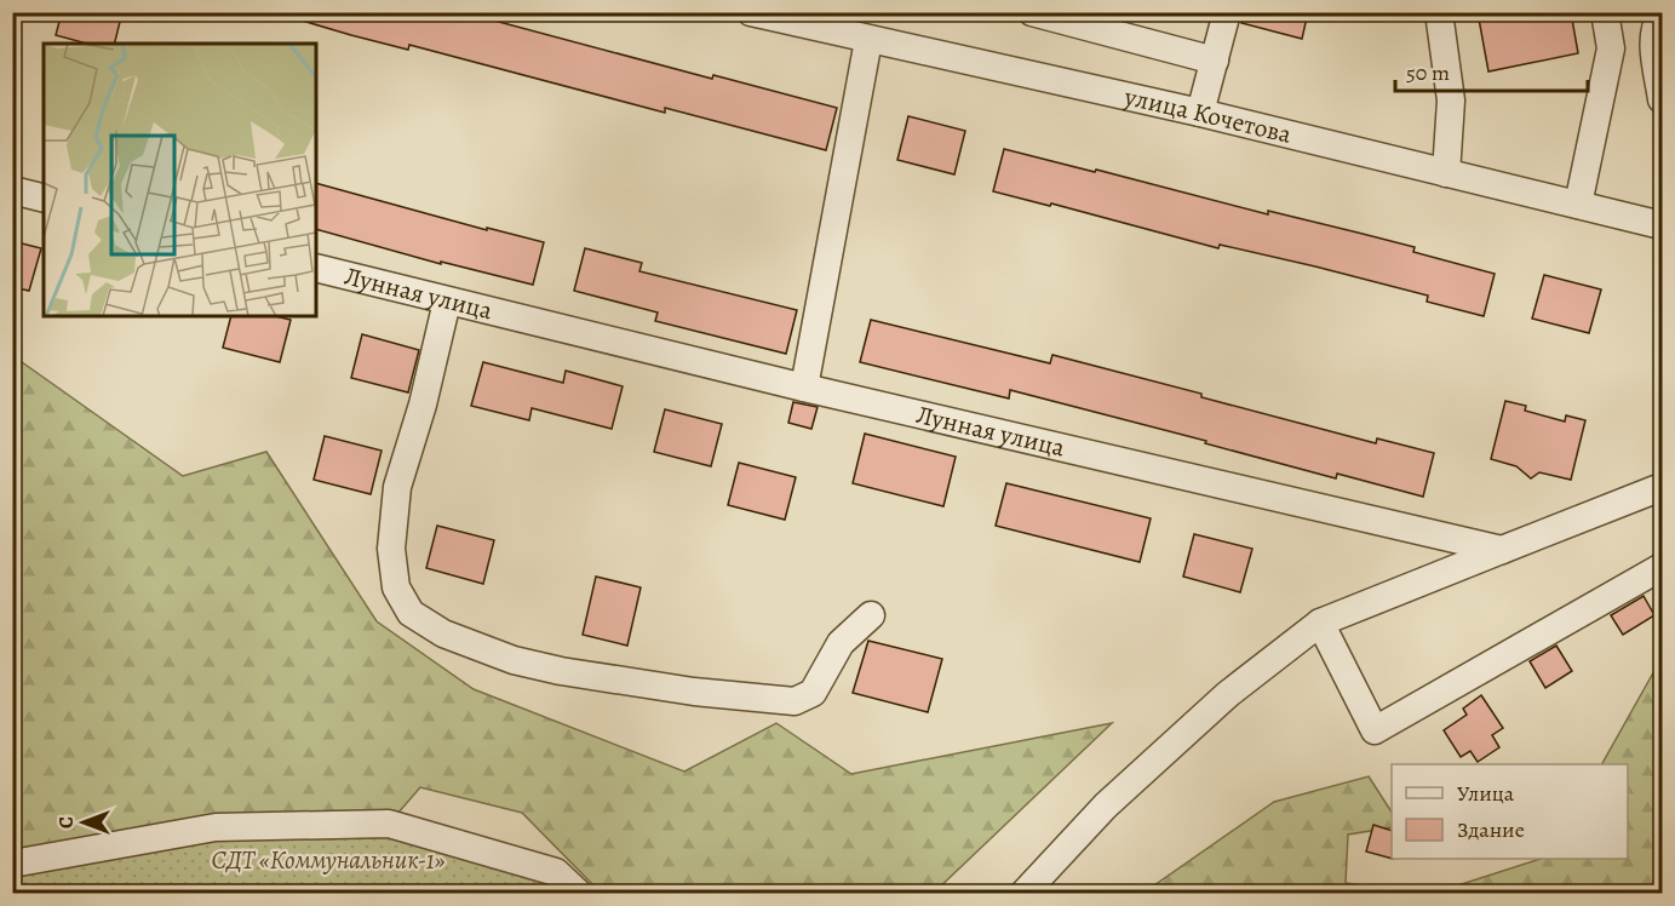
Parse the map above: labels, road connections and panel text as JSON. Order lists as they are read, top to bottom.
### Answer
{
  "streets": {
    "street": ["улица Кочетова", "Лунная улица"]
  },
  "parks": ["СДТ «Коммунальник-1»"],
  "legend": ["Улица", "Здание"],
  "scale_bar": "50 m",
  "north": "left"
}
